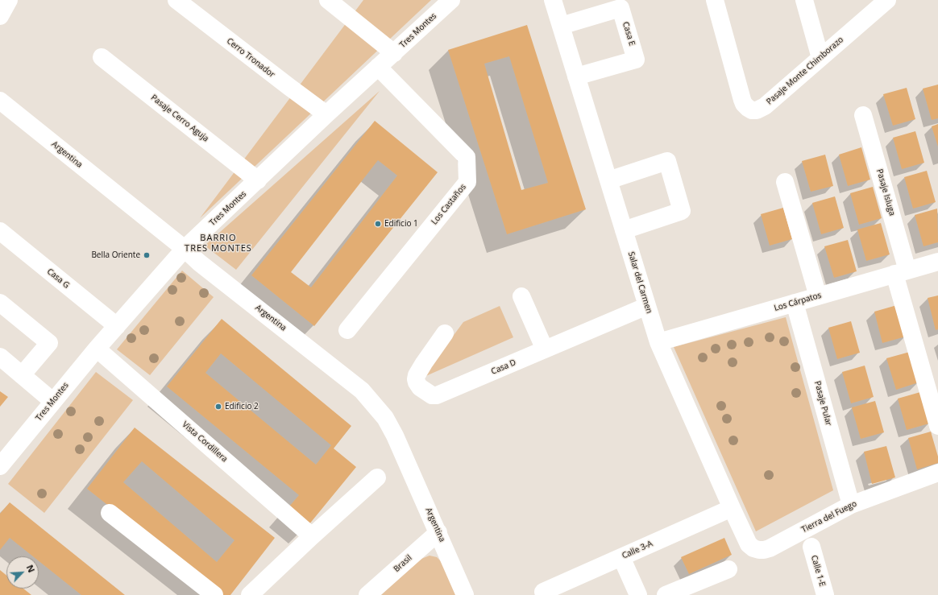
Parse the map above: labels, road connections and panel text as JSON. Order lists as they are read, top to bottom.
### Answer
{
  "streets": {
    "street": [
      "Tres Montes",
      "Casa E",
      "Cerro Tronador",
      "Pasaje Monte Chimborazo",
      "Pasaje Cerro Aguja",
      "Argentina",
      "Pasaje Isluga",
      "Los Castaños",
      "Casa G",
      "Salar del Carmen",
      "Los Cárpatos",
      "Casa D",
      "Pasaje Pular",
      "Vista Cordillera",
      "Tierra del Fuego",
      "Calle 3-A",
      "Brasil",
      "Calle 1-E"
    ]
  },
  "crossings": [
    ["Tres Montes", "Cerro Tronador"],
    ["Tres Montes", "Pasaje Cerro Aguja"],
    ["Tres Montes", "Argentina"],
    ["Tres Montes", "Los Castaños"],
    ["Tres Montes", "Casa G"],
    ["Tres Montes", "Vista Cordillera"],
    ["Casa E", "Salar del Carmen"],
    ["Argentina", "Brasil"],
    ["Pasaje Isluga", "Los Cárpatos"],
    ["Salar del Carmen", "Los Cárpatos"],
    ["Salar del Carmen", "Casa D"],
    ["Salar del Carmen", "Tierra del Fuego"],
    ["Salar del Carmen", "Calle 3-A"],
    ["Los Cárpatos", "Pasaje Pular"],
    ["Pasaje Pular", "Tierra del Fuego"]
  ],
  "districts": ["BARRIO TRES MONTES"],
  "places": ["Edificio 1", "Bella Oriente", "Edificio 2"],
  "north": "top right"
}
